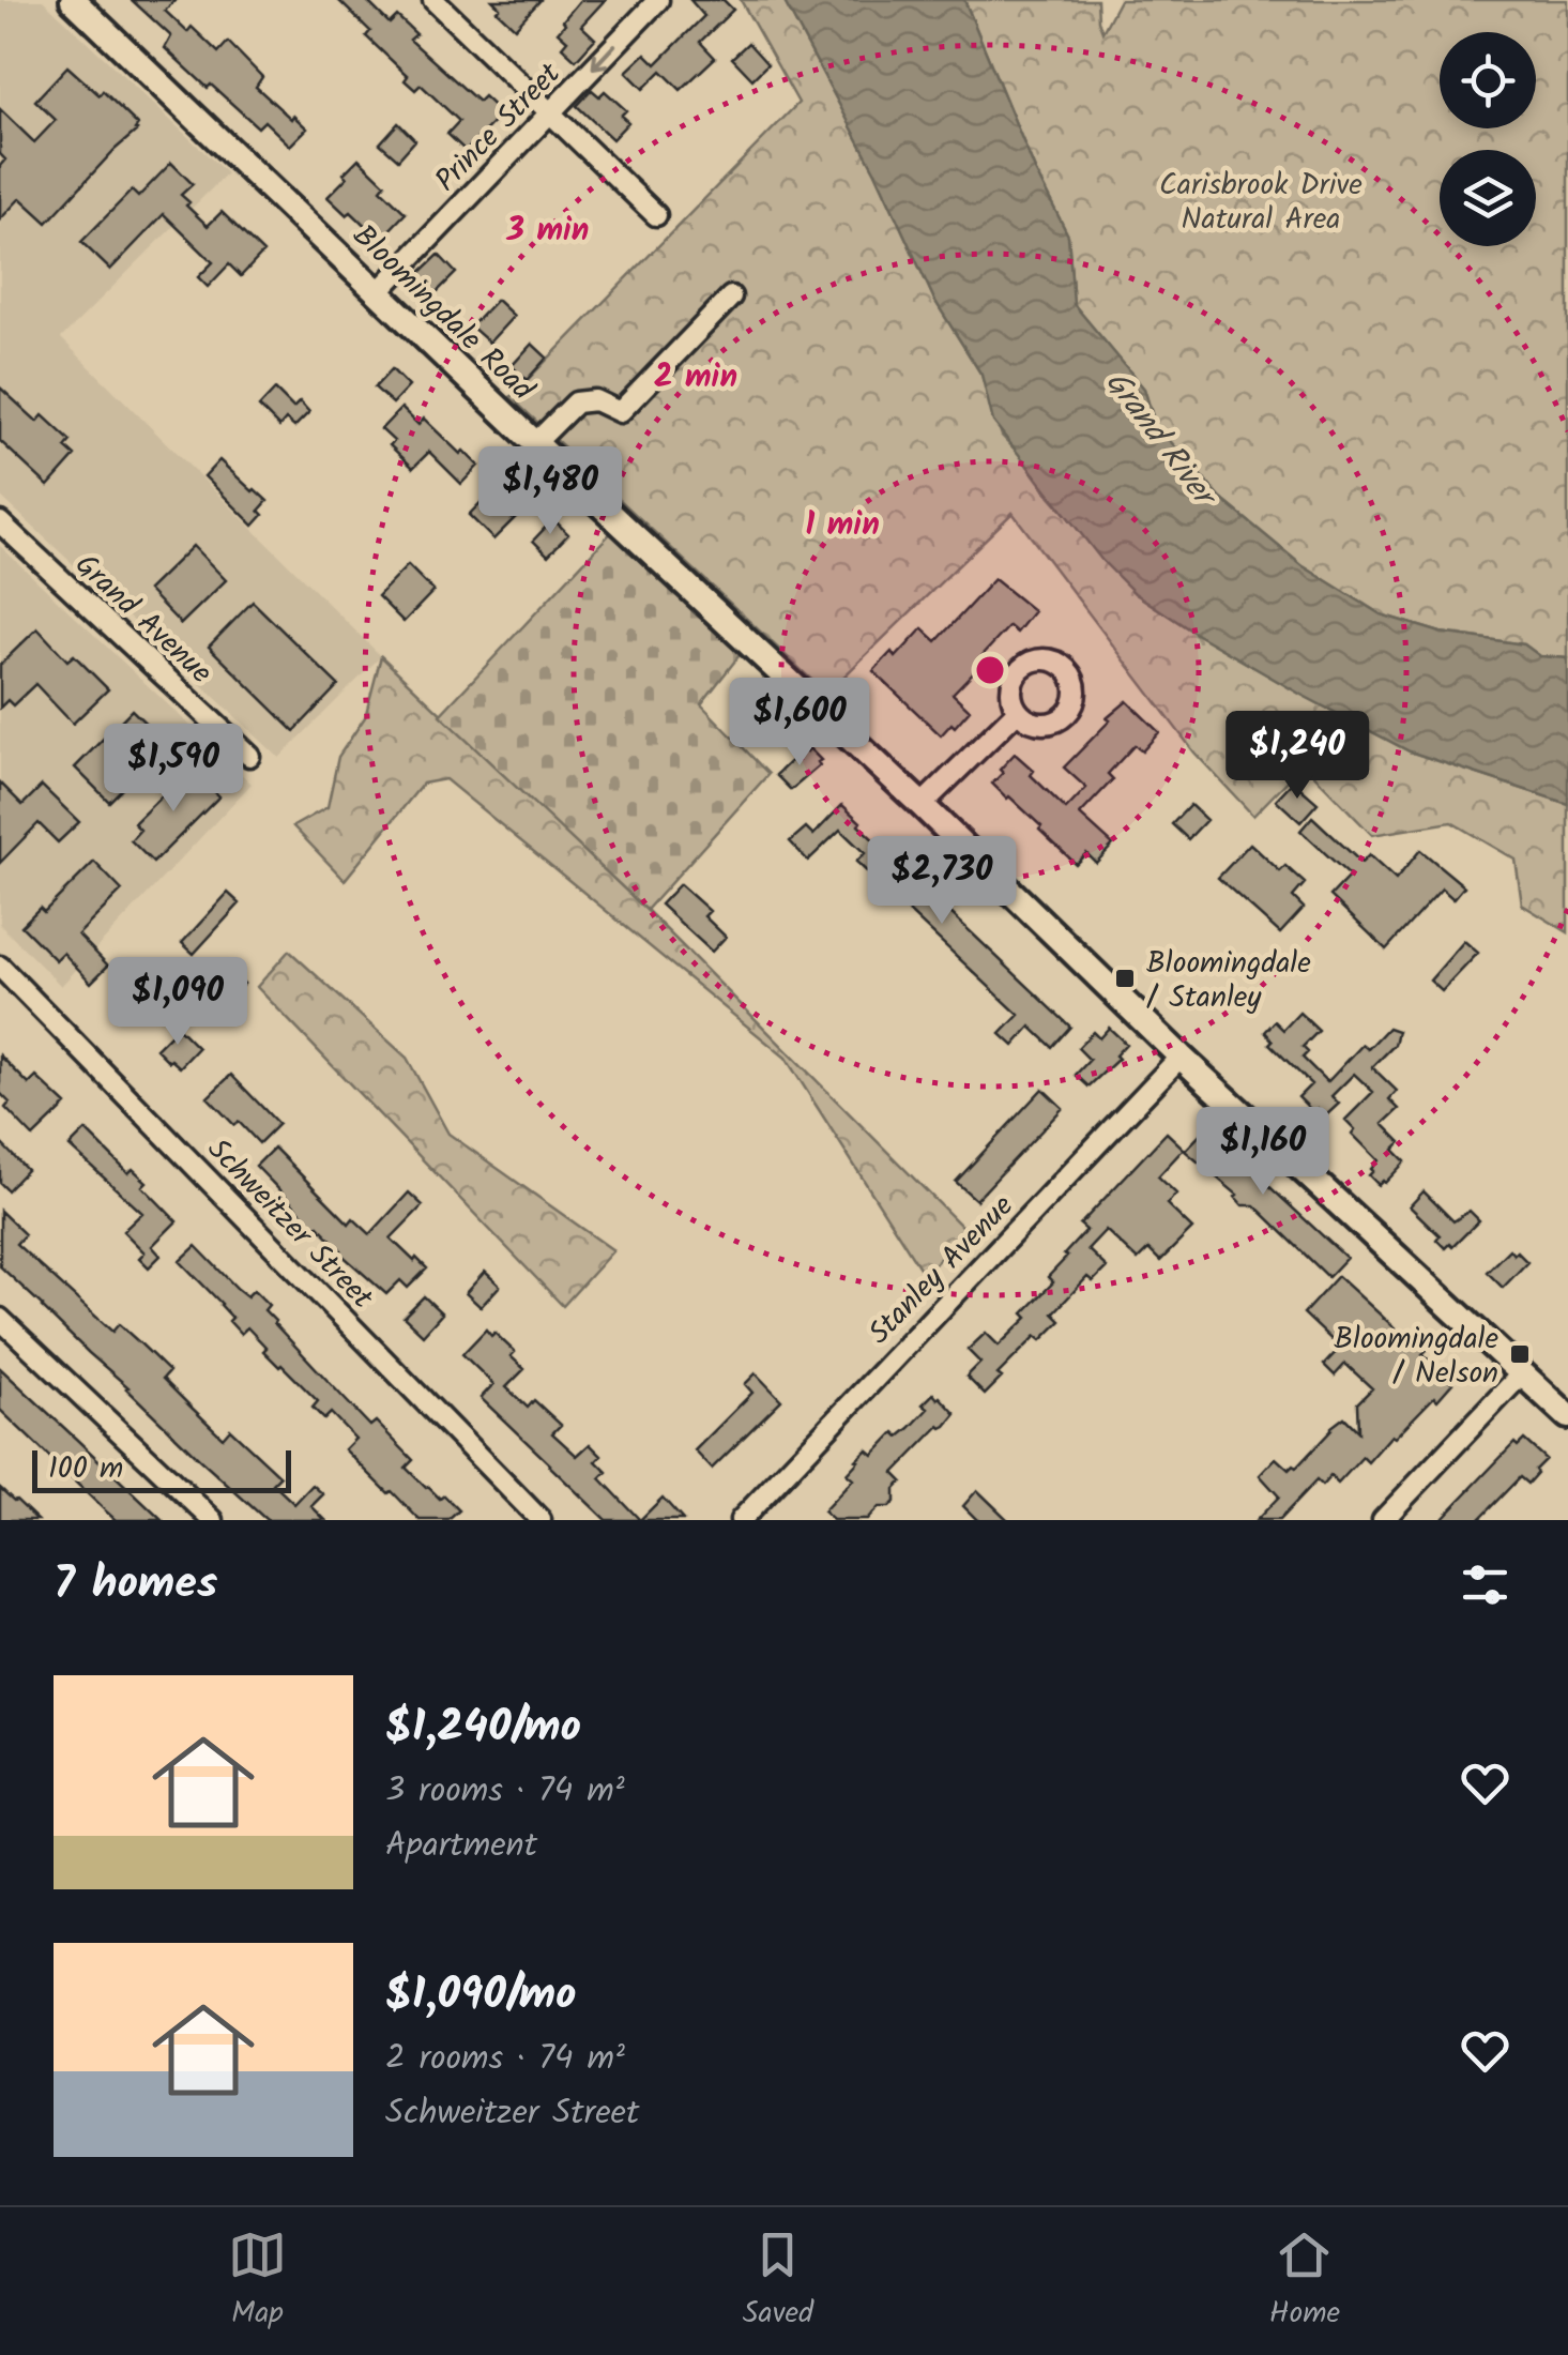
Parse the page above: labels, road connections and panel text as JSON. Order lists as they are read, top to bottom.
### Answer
{
  "streets": {
    "main road": ["Bloomingdale Road"],
    "street": [
      "Prince Street",
      "Grand Avenue",
      "Schweitzer Street",
      "Stanley Avenue"
    ]
  },
  "crossings": [
    ["Prince Street", "Bloomingdale Road"],
    ["Bloomingdale Road", "Stanley Avenue"]
  ],
  "one_way": ["Prince Street"],
  "water": ["Grand River"],
  "parks": ["Carisbrook Drive Natural Area"],
  "places": {
    "transit": ["Bloomingdale / Stanley", "Bloomingdale / Nelson"]
  },
  "scale_bar": "100 m",
  "page": {
    "price": [
      "$1,480",
      "$1,600",
      "$1,240",
      "$1,590",
      "$2,730",
      "$1,090",
      "$1,160"
    ],
    "scale": "100 m",
    "heading": "7 homes",
    "list": [
      {
        "name": "$1,240/mo",
        "note": "3 rooms · 74 m² · Apartment"
      },
      {
        "name": "$1,090/mo",
        "note": "2 rooms · 74 m² · Schweitzer Street"
      }
    ],
    "tabs": ["Map", "Saved", "Home"]
  },
  "rings": ["3 min", "2 min", "1 min"]
}
